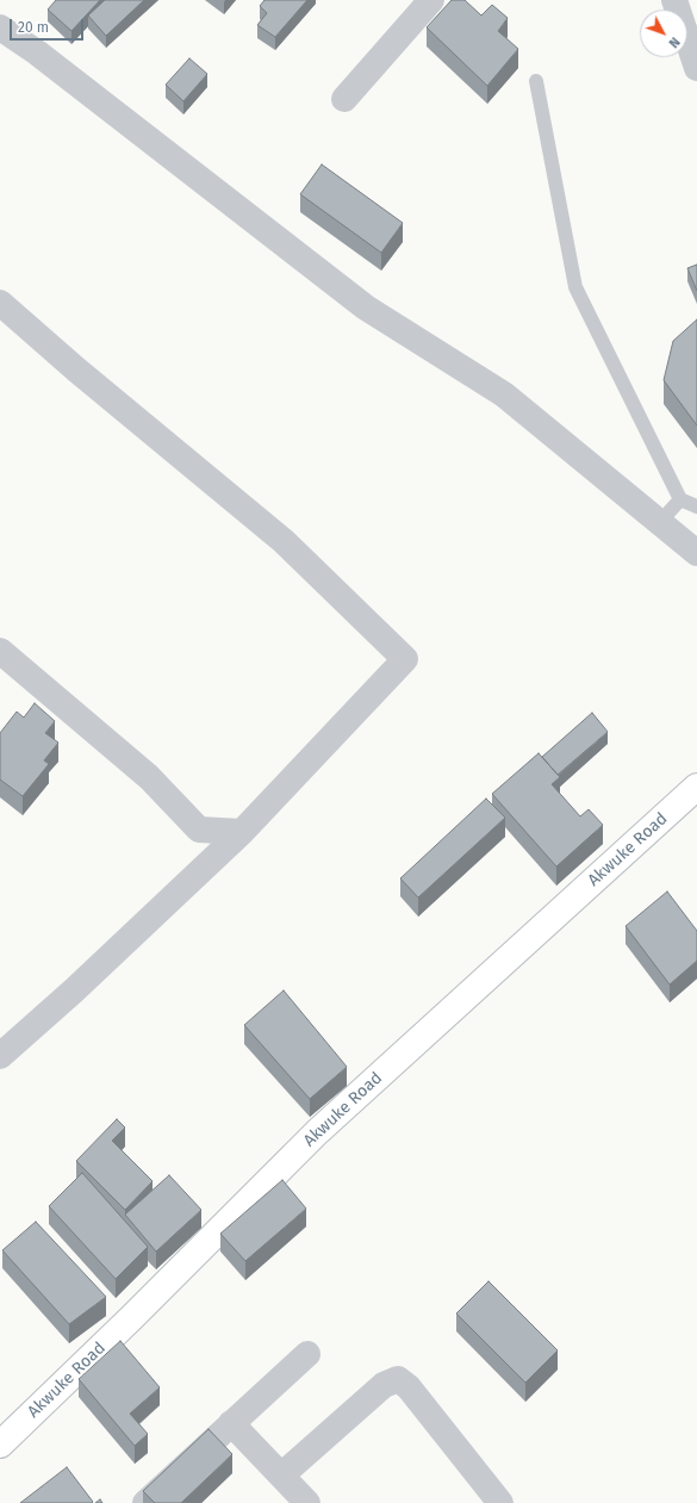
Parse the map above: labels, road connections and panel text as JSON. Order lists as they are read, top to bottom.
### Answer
{
  "streets": {
    "main road": ["Akwuke Road"]
  },
  "scale_bar": "20 m",
  "north": "bottom right"
}
